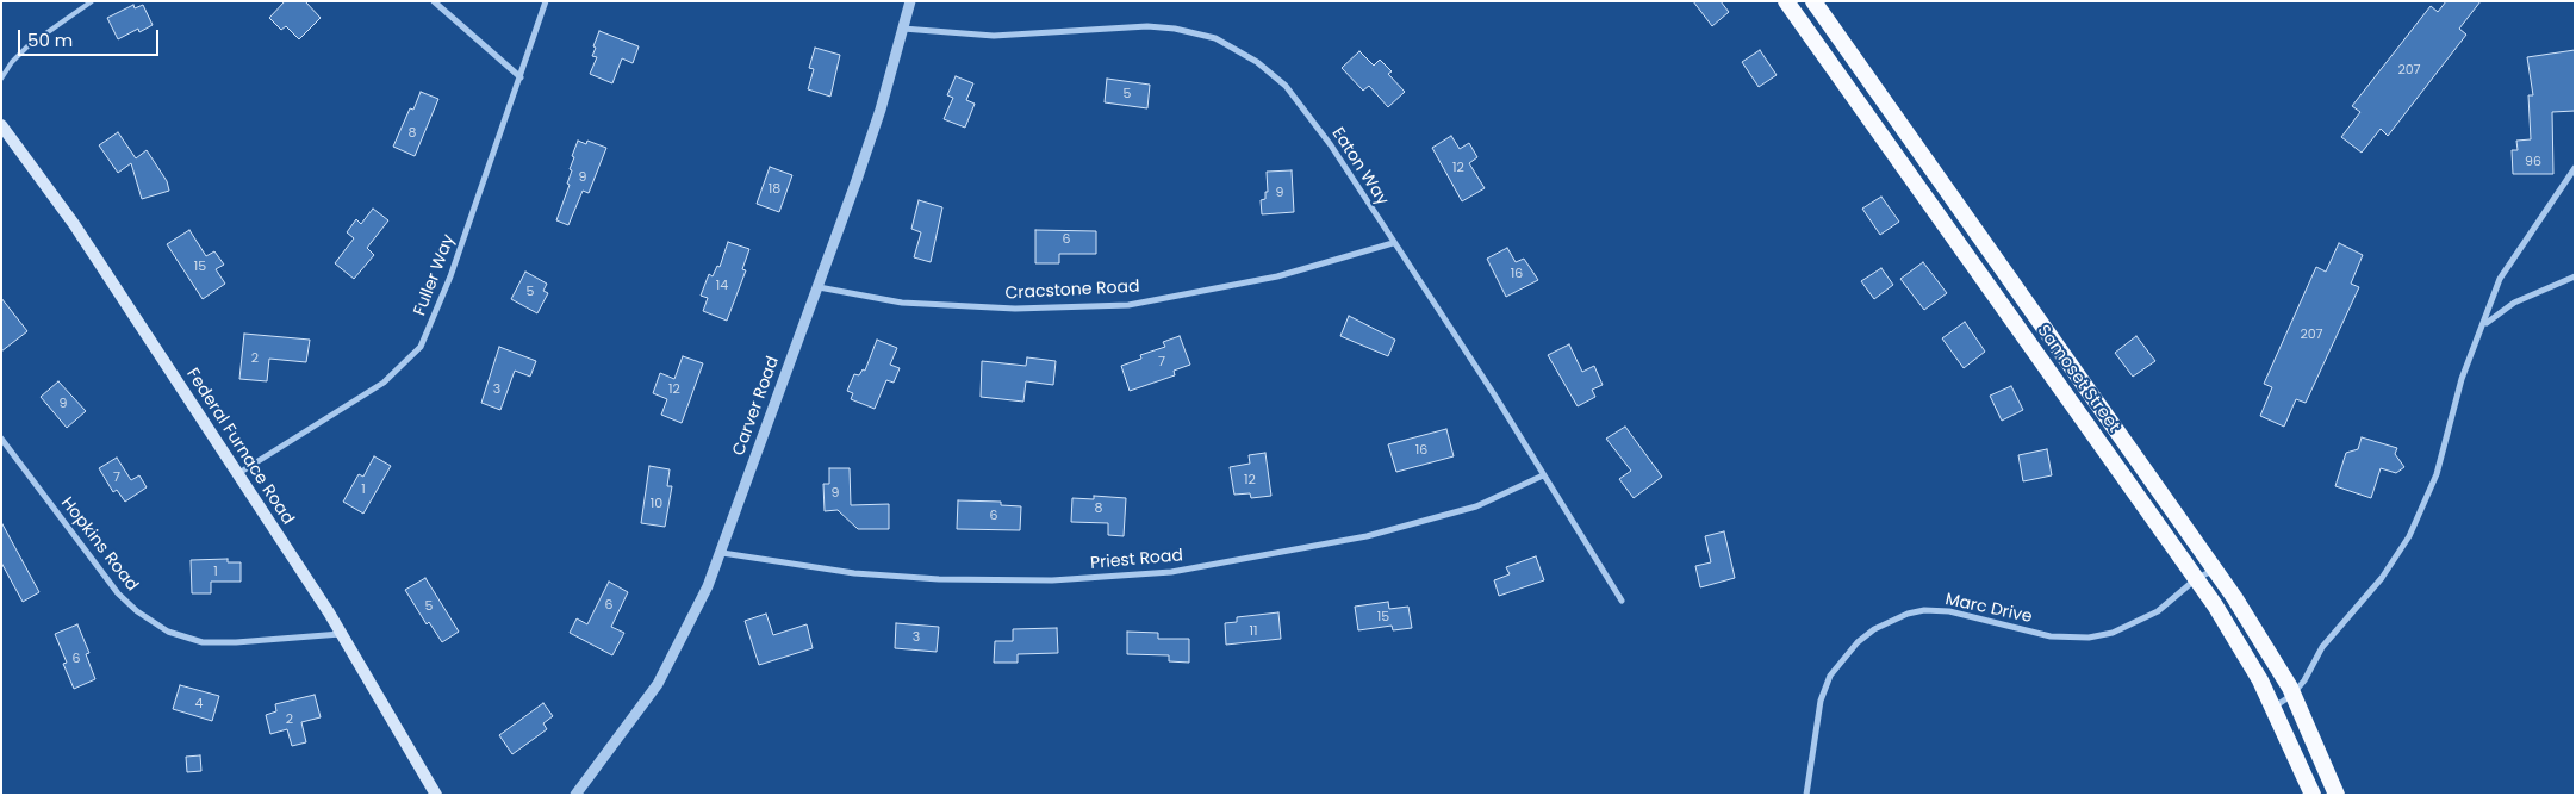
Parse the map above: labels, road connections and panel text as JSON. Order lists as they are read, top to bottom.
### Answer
{
  "streets": {
    "highway": ["Samoset Street"],
    "main road": ["Federal Furnace Road"],
    "street": [
      "Eaton Way",
      "Fuller Way",
      "Cracstone Road",
      "Carver Road",
      "Hopkins Road",
      "Priest Road",
      "Marc Drive"
    ]
  },
  "crossings": [
    ["Eaton Way", "Cracstone Road"],
    ["Eaton Way", "Carver Road"],
    ["Eaton Way", "Priest Road"],
    ["Fuller Way", "Federal Furnace Road"],
    ["Cracstone Road", "Carver Road"],
    ["Samoset Street", "Marc Drive"],
    ["Carver Road", "Priest Road"],
    ["Federal Furnace Road", "Hopkins Road"]
  ],
  "house_numbers": [
    "207",
    "5",
    "8",
    "96",
    "12",
    "9",
    "18",
    "9",
    "6",
    "15",
    "16",
    "14",
    "5",
    "207",
    "2",
    "7",
    "3",
    "12",
    "9",
    "16",
    "7",
    "12",
    "1",
    "9",
    "10",
    "8",
    "6",
    "1",
    "6",
    "5",
    "15",
    "11",
    "3",
    "6",
    "4",
    "2"
  ],
  "scale_bar": "50 m"
}
